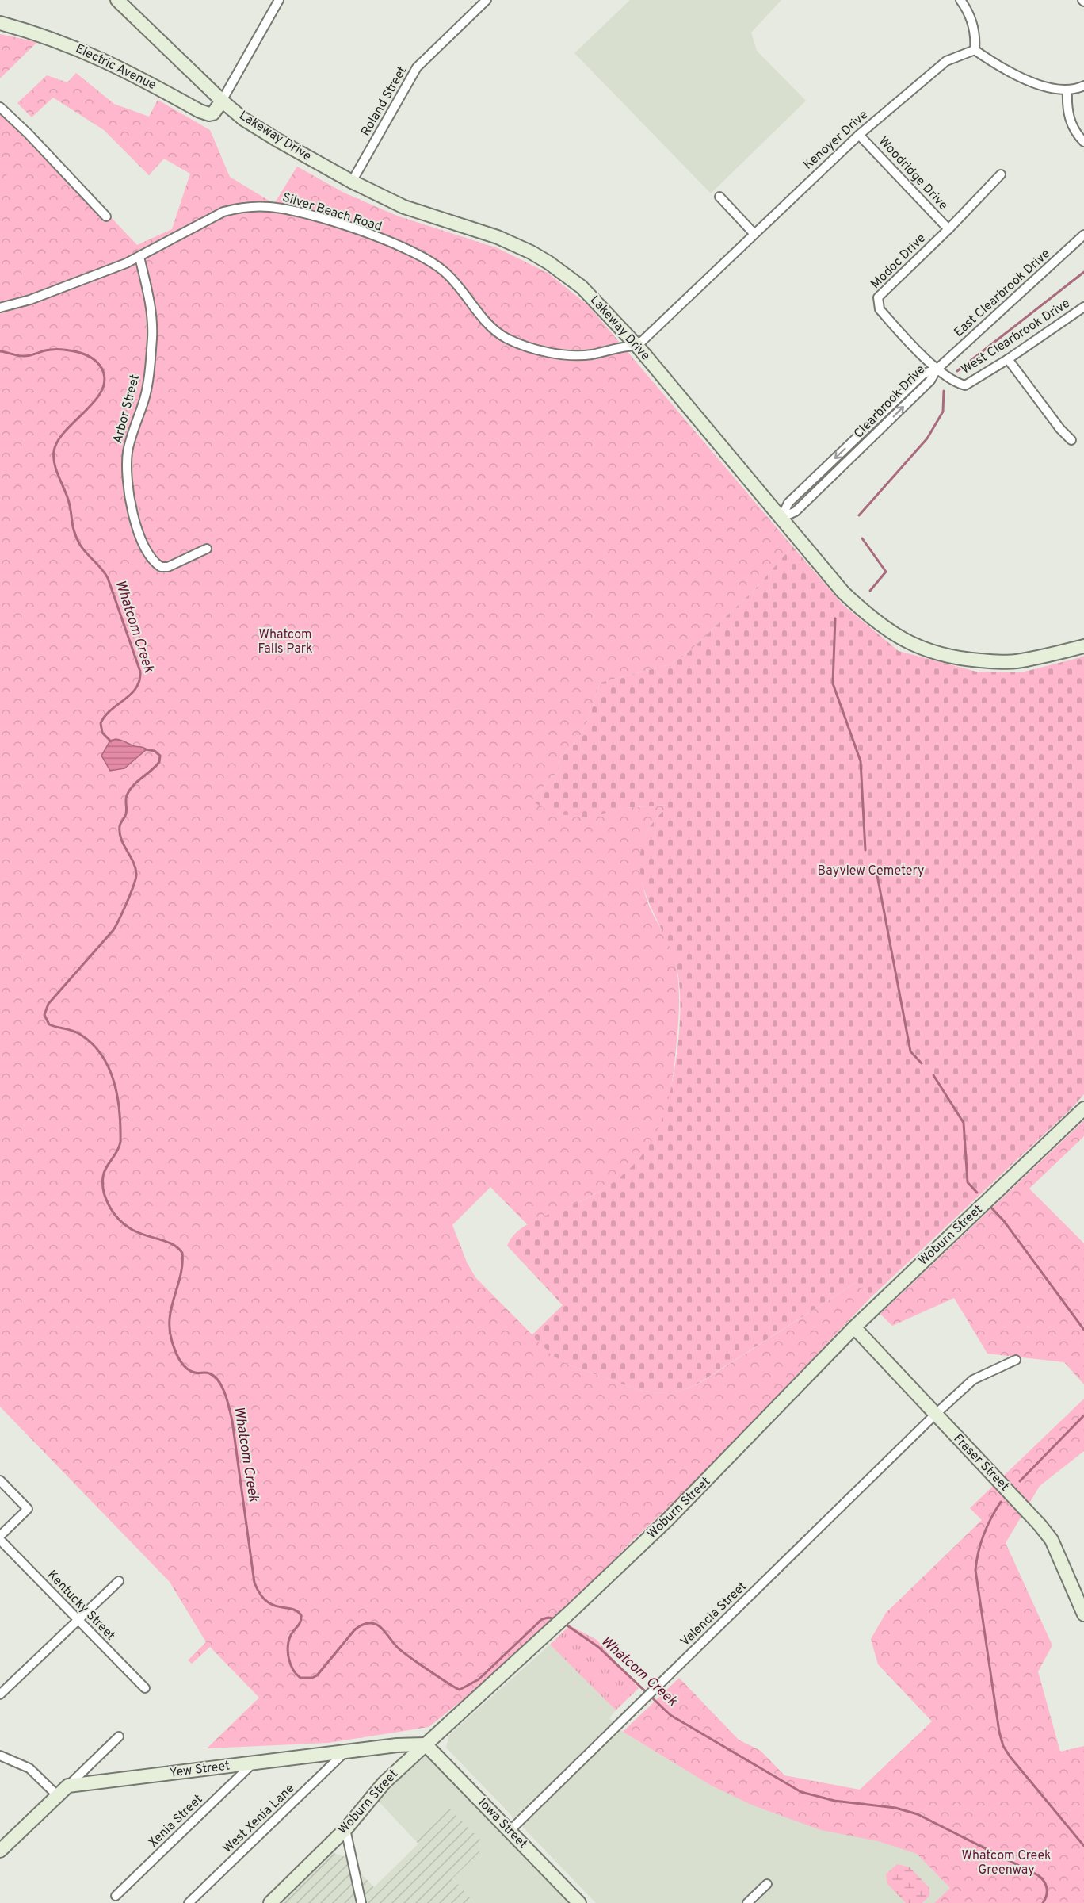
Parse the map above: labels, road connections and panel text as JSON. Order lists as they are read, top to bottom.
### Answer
{
  "streets": {
    "main road": [
      "Electric Avenue",
      "Lakeway Drive",
      "Woburn Street",
      "Fraser Street",
      "Yew Street",
      "Iowa Street"
    ],
    "street": [
      "Roland Street",
      "Kenoyer Drive",
      "Woodridge Drive",
      "Silver Beach Road",
      "Modoc Drive",
      "East Clearbrook Drive",
      "West Clearbrook Drive",
      "Clearbrook Drive",
      "Arbor Street",
      "Kentucky Street",
      "Valencia Street",
      "West Xenia Lane",
      "Xenia Street"
    ]
  },
  "crossings": [
    ["Electric Avenue", "Lakeway Drive"],
    ["Roland Street", "Lakeway Drive"],
    ["Lakeway Drive", "Kenoyer Drive"],
    ["Lakeway Drive", "Silver Beach Road"],
    ["Lakeway Drive", "Clearbrook Drive"],
    ["Kenoyer Drive", "Woodridge Drive"],
    ["Kenoyer Drive", "Silver Beach Road"],
    ["Woodridge Drive", "Modoc Drive"],
    ["Silver Beach Road", "Arbor Street"],
    ["Modoc Drive", "East Clearbrook Drive"],
    ["Modoc Drive", "West Clearbrook Drive"],
    ["Modoc Drive", "Clearbrook Drive"],
    ["East Clearbrook Drive", "West Clearbrook Drive"],
    ["East Clearbrook Drive", "Clearbrook Drive"],
    ["West Clearbrook Drive", "Clearbrook Drive"],
    ["Woburn Street", "Fraser Street"],
    ["Woburn Street", "Yew Street"],
    ["Woburn Street", "Iowa Street"],
    ["Fraser Street", "Valencia Street"],
    ["Valencia Street", "Iowa Street"],
    ["Yew Street", "West Xenia Lane"],
    ["Yew Street", "Xenia Street"],
    ["Yew Street", "Iowa Street"]
  ],
  "water": ["Whatcom Creek"],
  "parks": ["Whatcom Falls Park", "Bayview Cemetery", "Whatcom Creek Greenway"]
}
